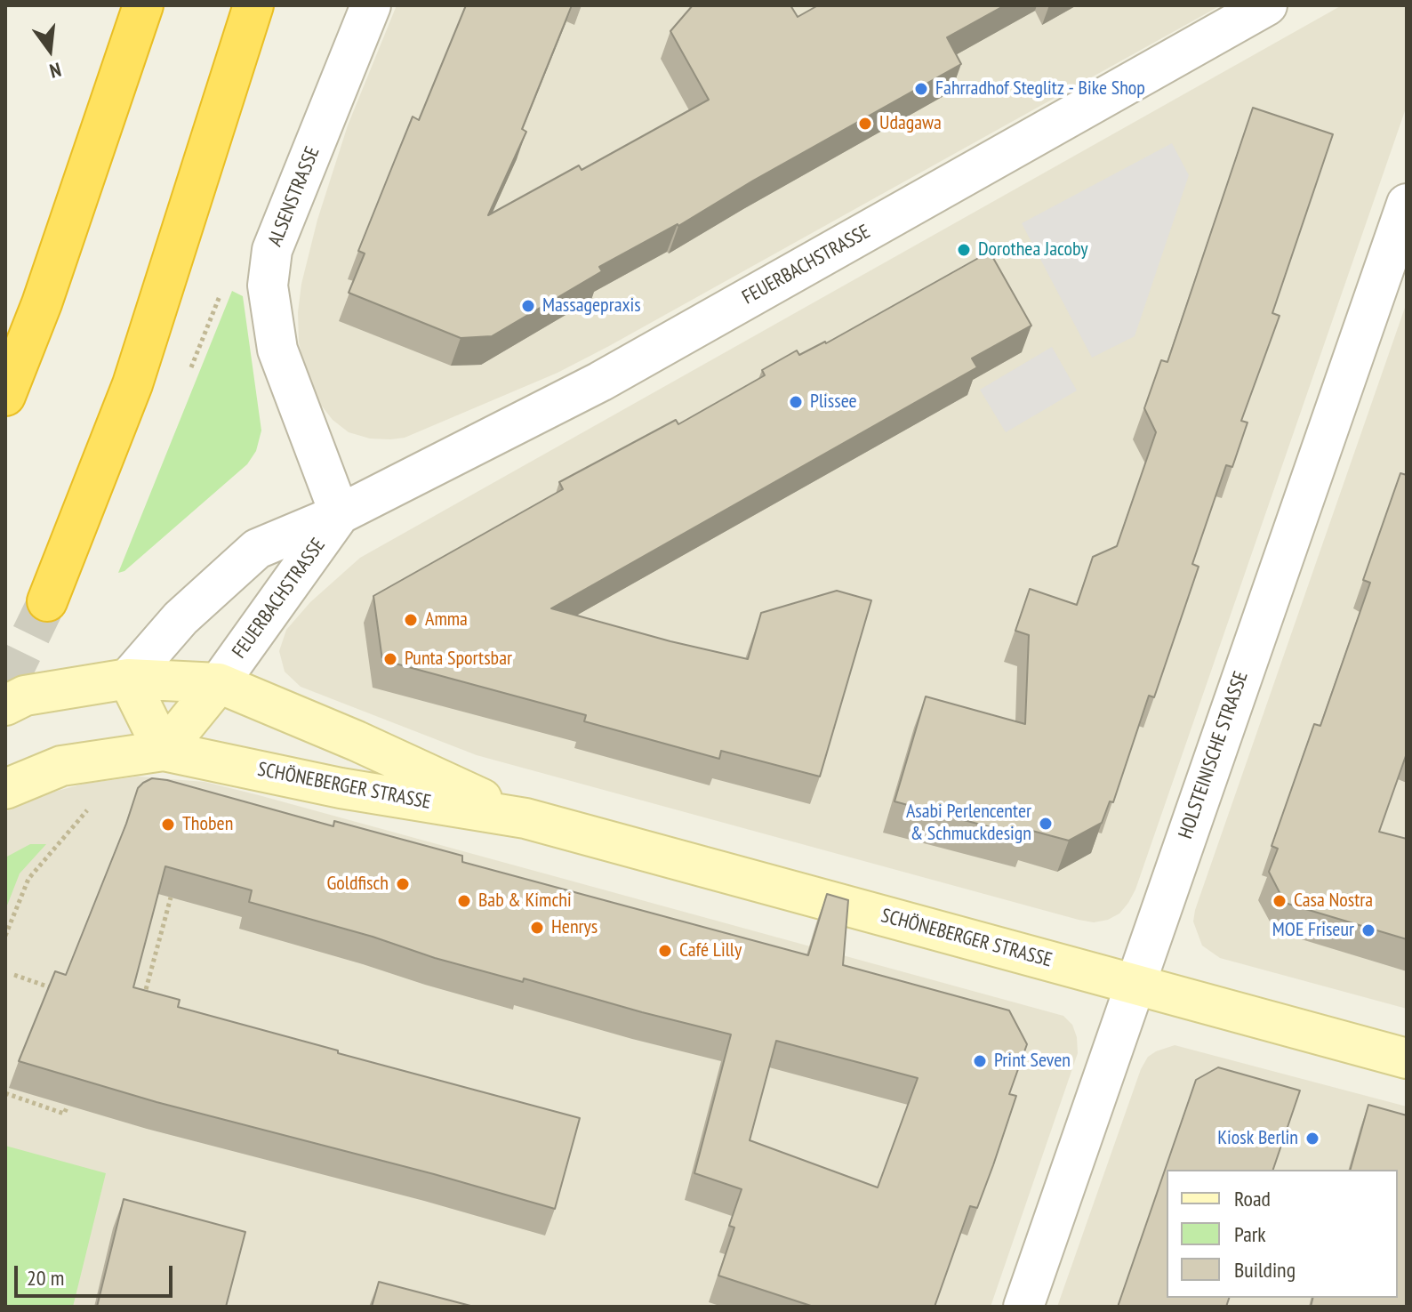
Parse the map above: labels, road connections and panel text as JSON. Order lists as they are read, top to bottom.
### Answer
{
  "streets": {
    "street": [
      "ALSENSTRASSE",
      "FEUERBACHSTRASSE",
      "HOLSTEINISCHE STRASSE",
      "SCHÖNEBERGER STRASSE"
    ]
  },
  "crossings": [
    ["ALSENSTRASSE", "FEUERBACHSTRASSE"],
    ["FEUERBACHSTRASSE", "SCHÖNEBERGER STRASSE"],
    ["HOLSTEINISCHE STRASSE", "SCHÖNEBERGER STRASSE"]
  ],
  "places": [
    "Fahrradhof Steglitz - Bike Shop",
    "Udagawa",
    "Dorothea Jacoby",
    "Massagepraxis",
    "Plissee",
    "Amma",
    "Punta Sportsbar",
    "Asabi Perlencenter & Schmuckdesign",
    "Thoben",
    "Goldfisch",
    "Bab & Kimchi",
    "Casa Nostra",
    "Henrys",
    "MOE Friseur",
    "Café Lilly",
    "Print Seven",
    "Kiosk Berlin"
  ],
  "legend": ["Road", "Park", "Building"],
  "scale_bar": "20 m",
  "north": "bottom"
}
